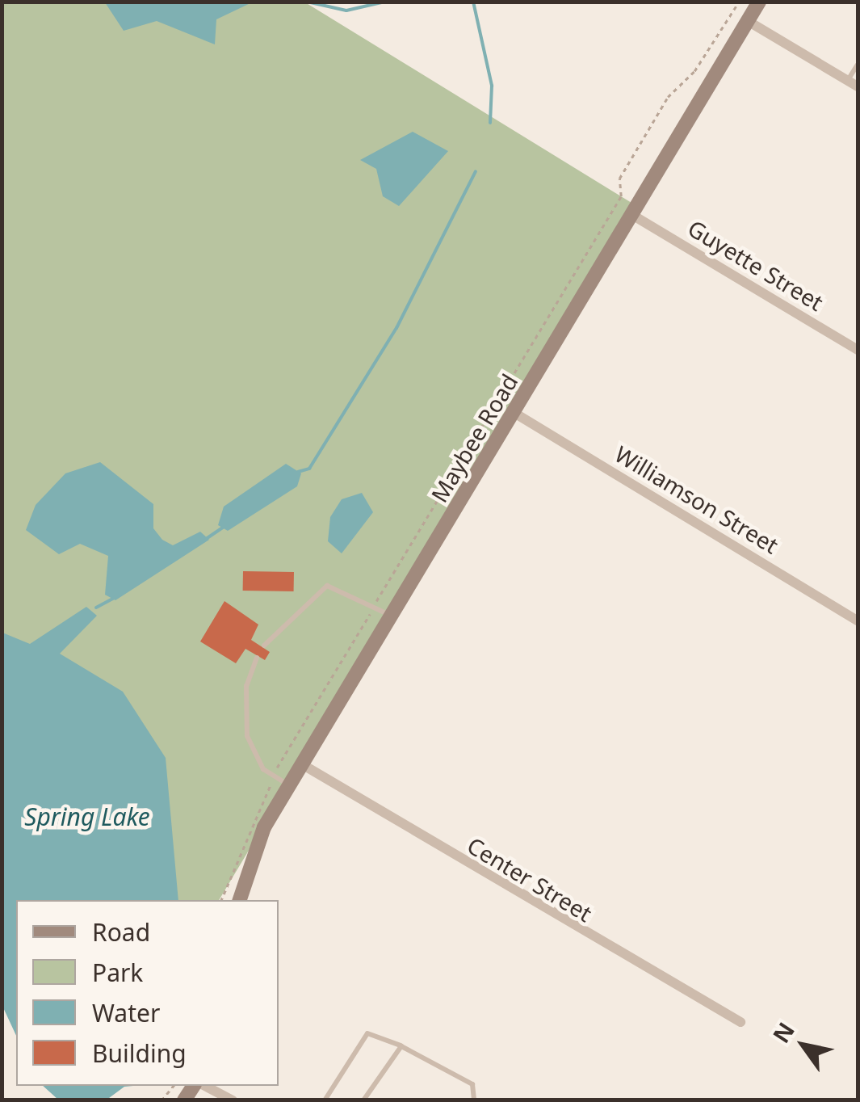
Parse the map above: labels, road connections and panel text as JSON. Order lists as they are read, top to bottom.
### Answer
{
  "streets": {
    "main road": ["Maybee Road"],
    "street": ["Guyette Street", "Williamson Street", "Center Street"]
  },
  "crossings": [
    ["Guyette Street", "Maybee Road"],
    ["Maybee Road", "Williamson Street"],
    ["Maybee Road", "Center Street"]
  ],
  "water": ["Spring Lake"],
  "legend": [
    "Road",
    "Park",
    "Water",
    "Building"
  ],
  "north": "top left"
}
